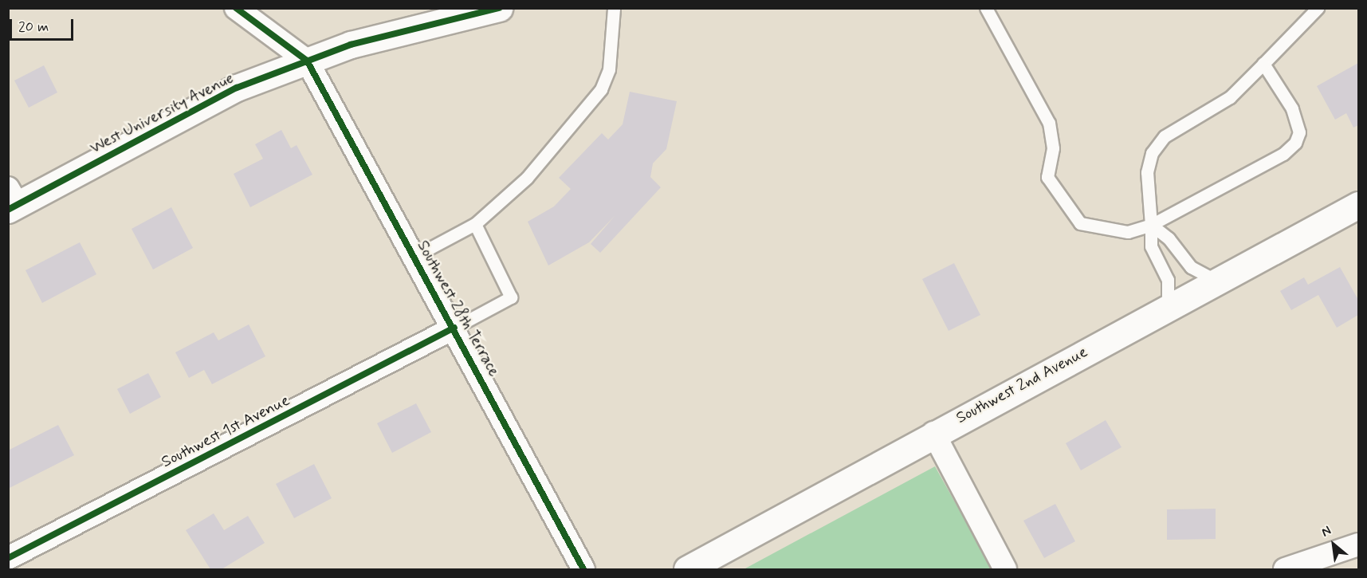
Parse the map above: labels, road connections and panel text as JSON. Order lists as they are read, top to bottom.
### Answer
{
  "streets": {
    "main road": ["West University Avenue", "Southwest 2nd Avenue"],
    "street": ["Southwest 28th Terrace", "Southwest 1st Avenue"]
  },
  "crossings": [
    ["West University Avenue", "Southwest 28th Terrace"],
    ["Southwest 28th Terrace", "Southwest 1st Avenue"]
  ],
  "scale_bar": "20 m",
  "north": "top left"
}
